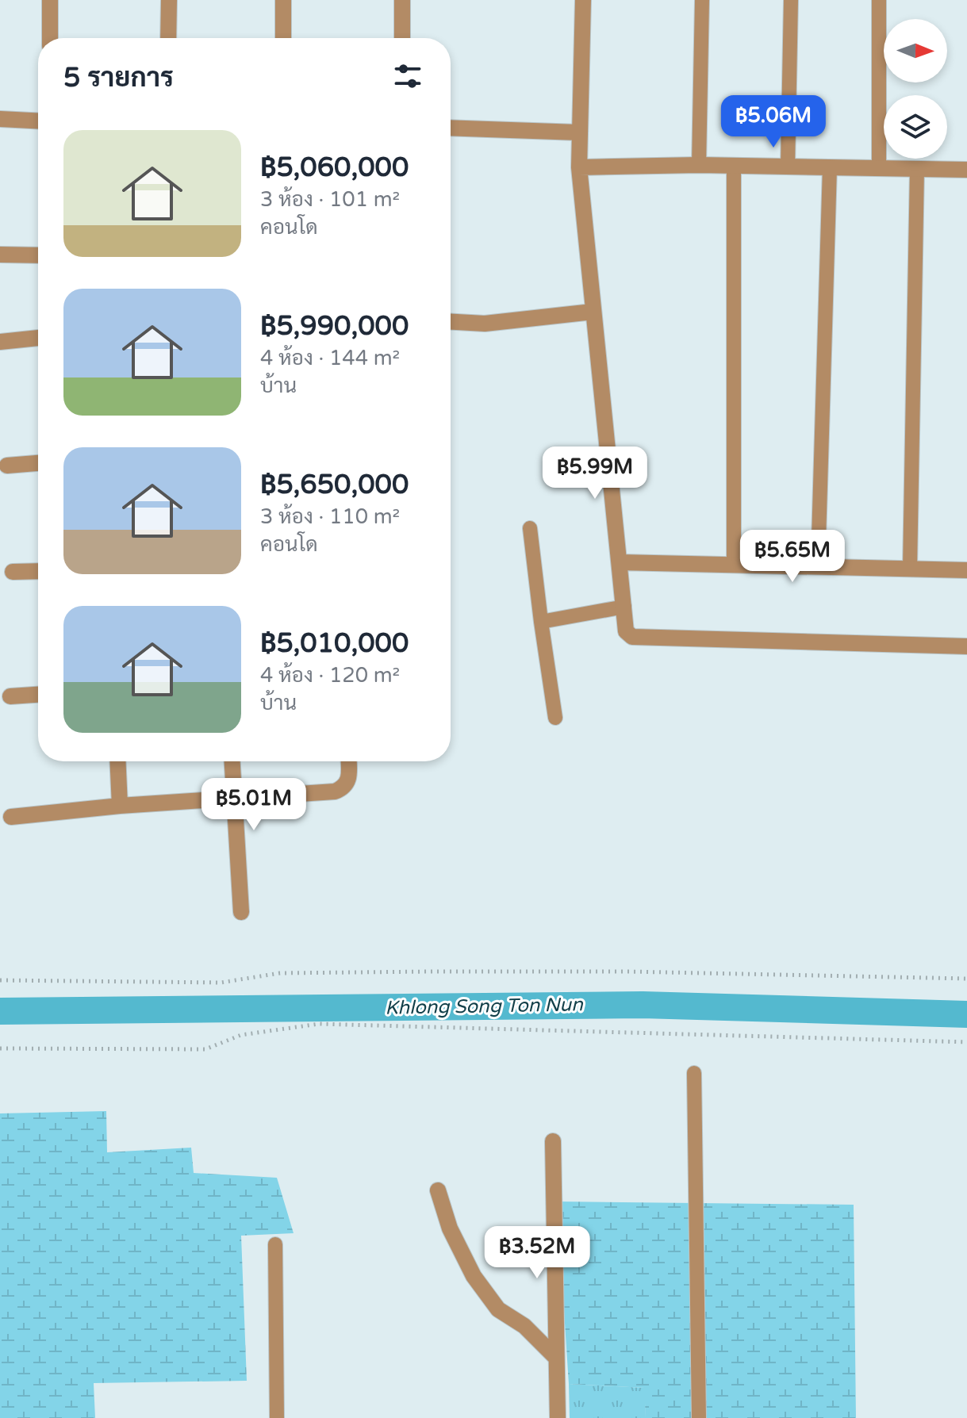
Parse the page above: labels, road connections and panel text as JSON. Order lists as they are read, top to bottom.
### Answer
{
  "water": ["Khlong Song Ton Nun"],
  "north": "right",
  "page": {
    "heading": "5 รายการ",
    "price": [
      "฿5.06M",
      "฿5.99M",
      "฿5.65M",
      "฿5.01M",
      "฿3.52M"
    ],
    "list": [
      {
        "name": "฿5,060,000",
        "note": "3 ห้อง · 101 m² · คอนโด"
      },
      {
        "name": "฿5,990,000",
        "note": "4 ห้อง · 144 m² · บ้าน"
      },
      {
        "name": "฿5,650,000",
        "note": "3 ห้อง · 110 m² · คอนโด"
      },
      {
        "name": "฿5,010,000",
        "note": "4 ห้อง · 120 m² · บ้าน"
      }
    ]
  }
}
